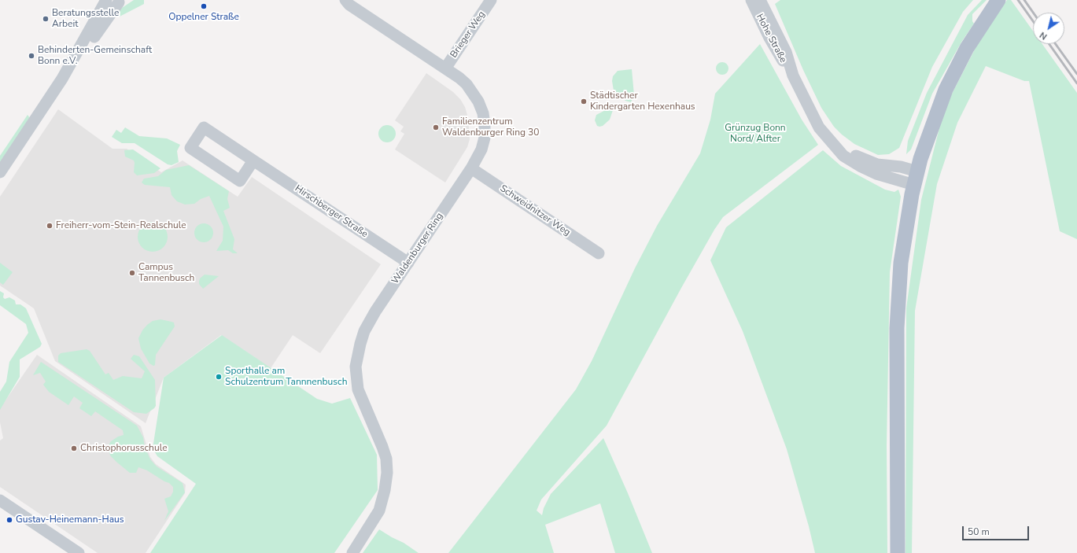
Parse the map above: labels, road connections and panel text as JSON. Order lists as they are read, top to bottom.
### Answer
{
  "streets": {
    "street": [
      "Brieger Weg",
      "Hohe Straße",
      "Schweidnitzer Weg",
      "Hirschberger Straße",
      "Waldenburger Ring"
    ]
  },
  "crossings": [
    ["Brieger Weg", "Waldenburger Ring"],
    ["Schweidnitzer Weg", "Waldenburger Ring"],
    ["Hirschberger Straße", "Waldenburger Ring"]
  ],
  "parks": ["Grünzug Bonn Nord/ Alfter"],
  "places": [
    "Oppelner Straße",
    "Beratungsstelle Arbeit",
    "Behinderten-Gemeinschaft Bonn e.V.",
    "Städtischer Kindergarten Hexenhaus",
    "Familienzentrum Waldenburger Ring 30",
    "Freiherr-vom-Stein-Realschule",
    "Campus Tannenbusch",
    "Sporthalle am Schulzentrum Tannnenbusch",
    "Christophorusschule",
    "Gustav-Heinemann-Haus"
  ],
  "scale_bar": "50 m",
  "north": "bottom left"
}
